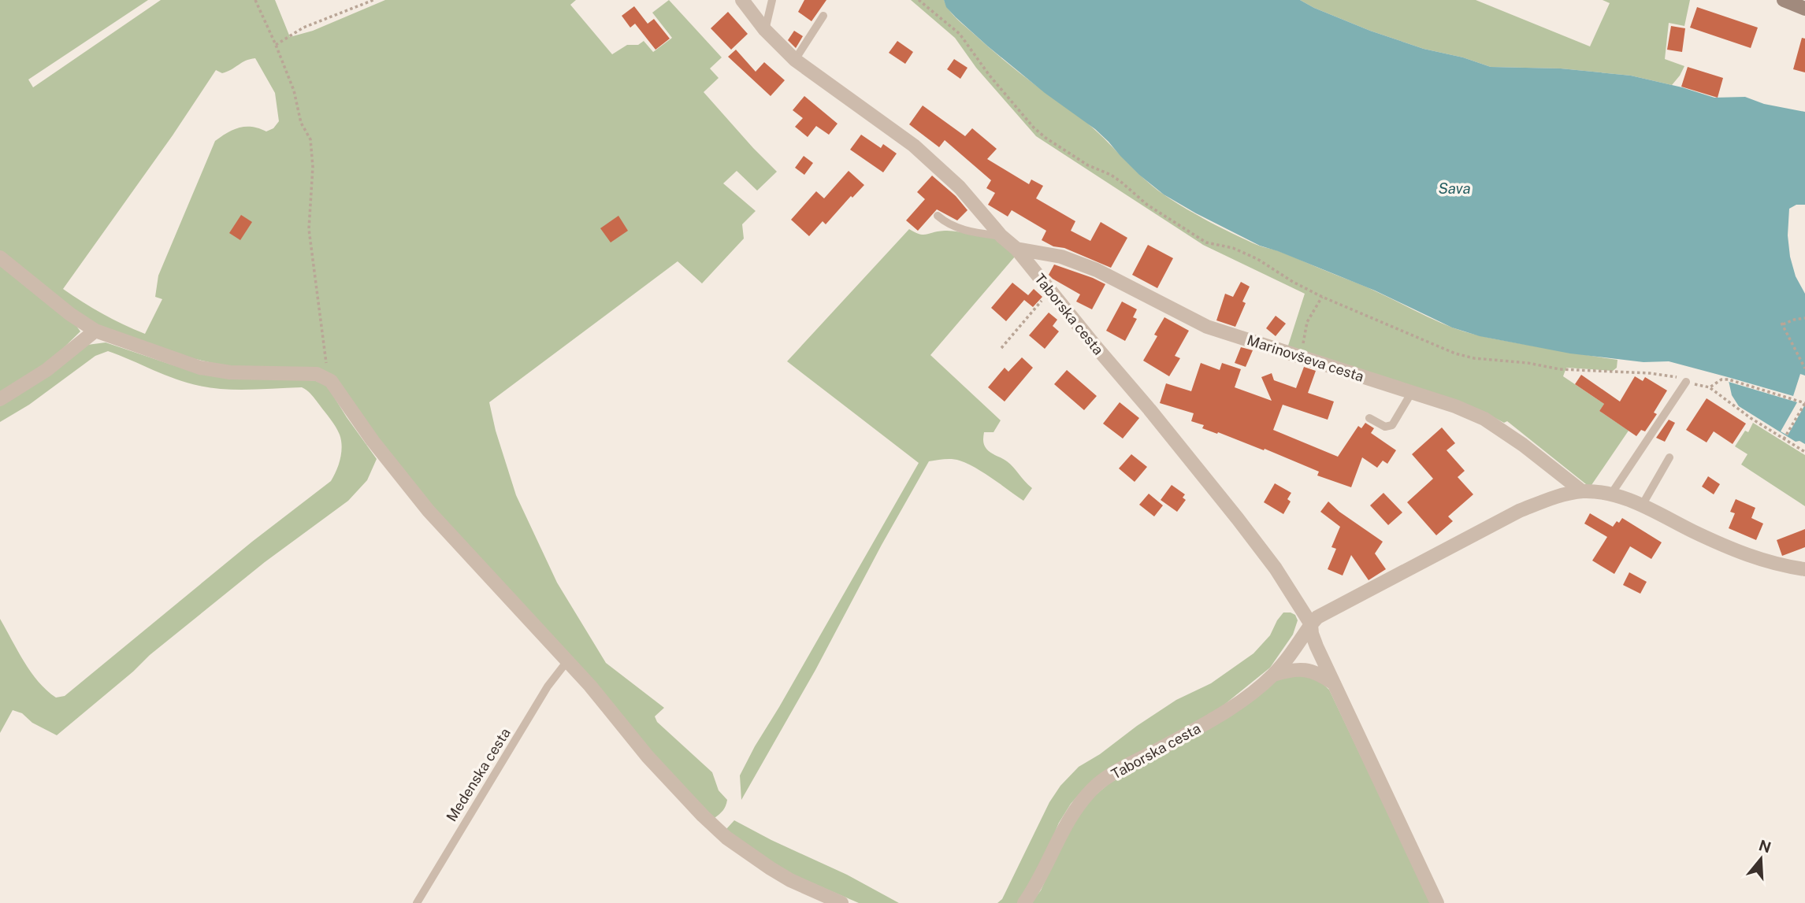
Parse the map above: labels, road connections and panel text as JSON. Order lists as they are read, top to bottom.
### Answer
{
  "streets": {
    "street": ["Taborska cesta", "Marinovševa cesta"],
    "lane": ["Medenska cesta"]
  },
  "crossings": [
    ["Taborska cesta", "Marinovševa cesta"]
  ],
  "water": ["Sava"],
  "north": "top"
}
